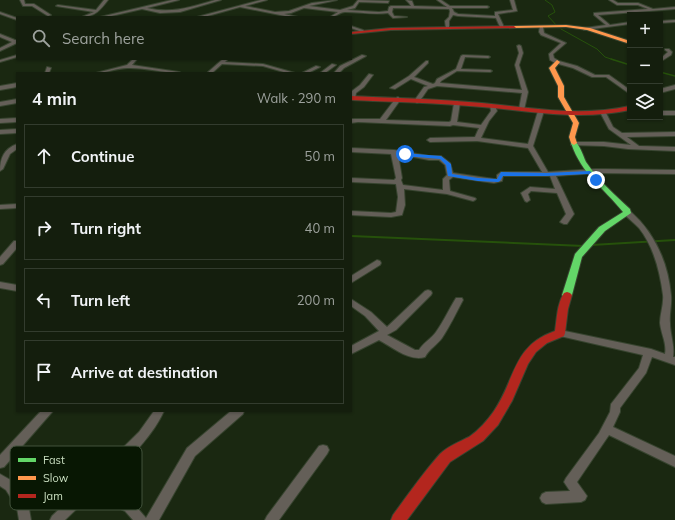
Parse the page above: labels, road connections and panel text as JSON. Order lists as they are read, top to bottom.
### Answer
{
  "legend": ["Fast", "Slow", "Jam"],
  "page": {
    "map_buttons": ["+", "−"],
    "search": "Search here",
    "heading": ["4 min", "Walk · 290 m"],
    "list": [
      ["Continue", "50 m"],
      ["Turn right", "40 m"],
      ["Turn left", "200 m"],
      "Arrive at destination"
    ]
  }
}
